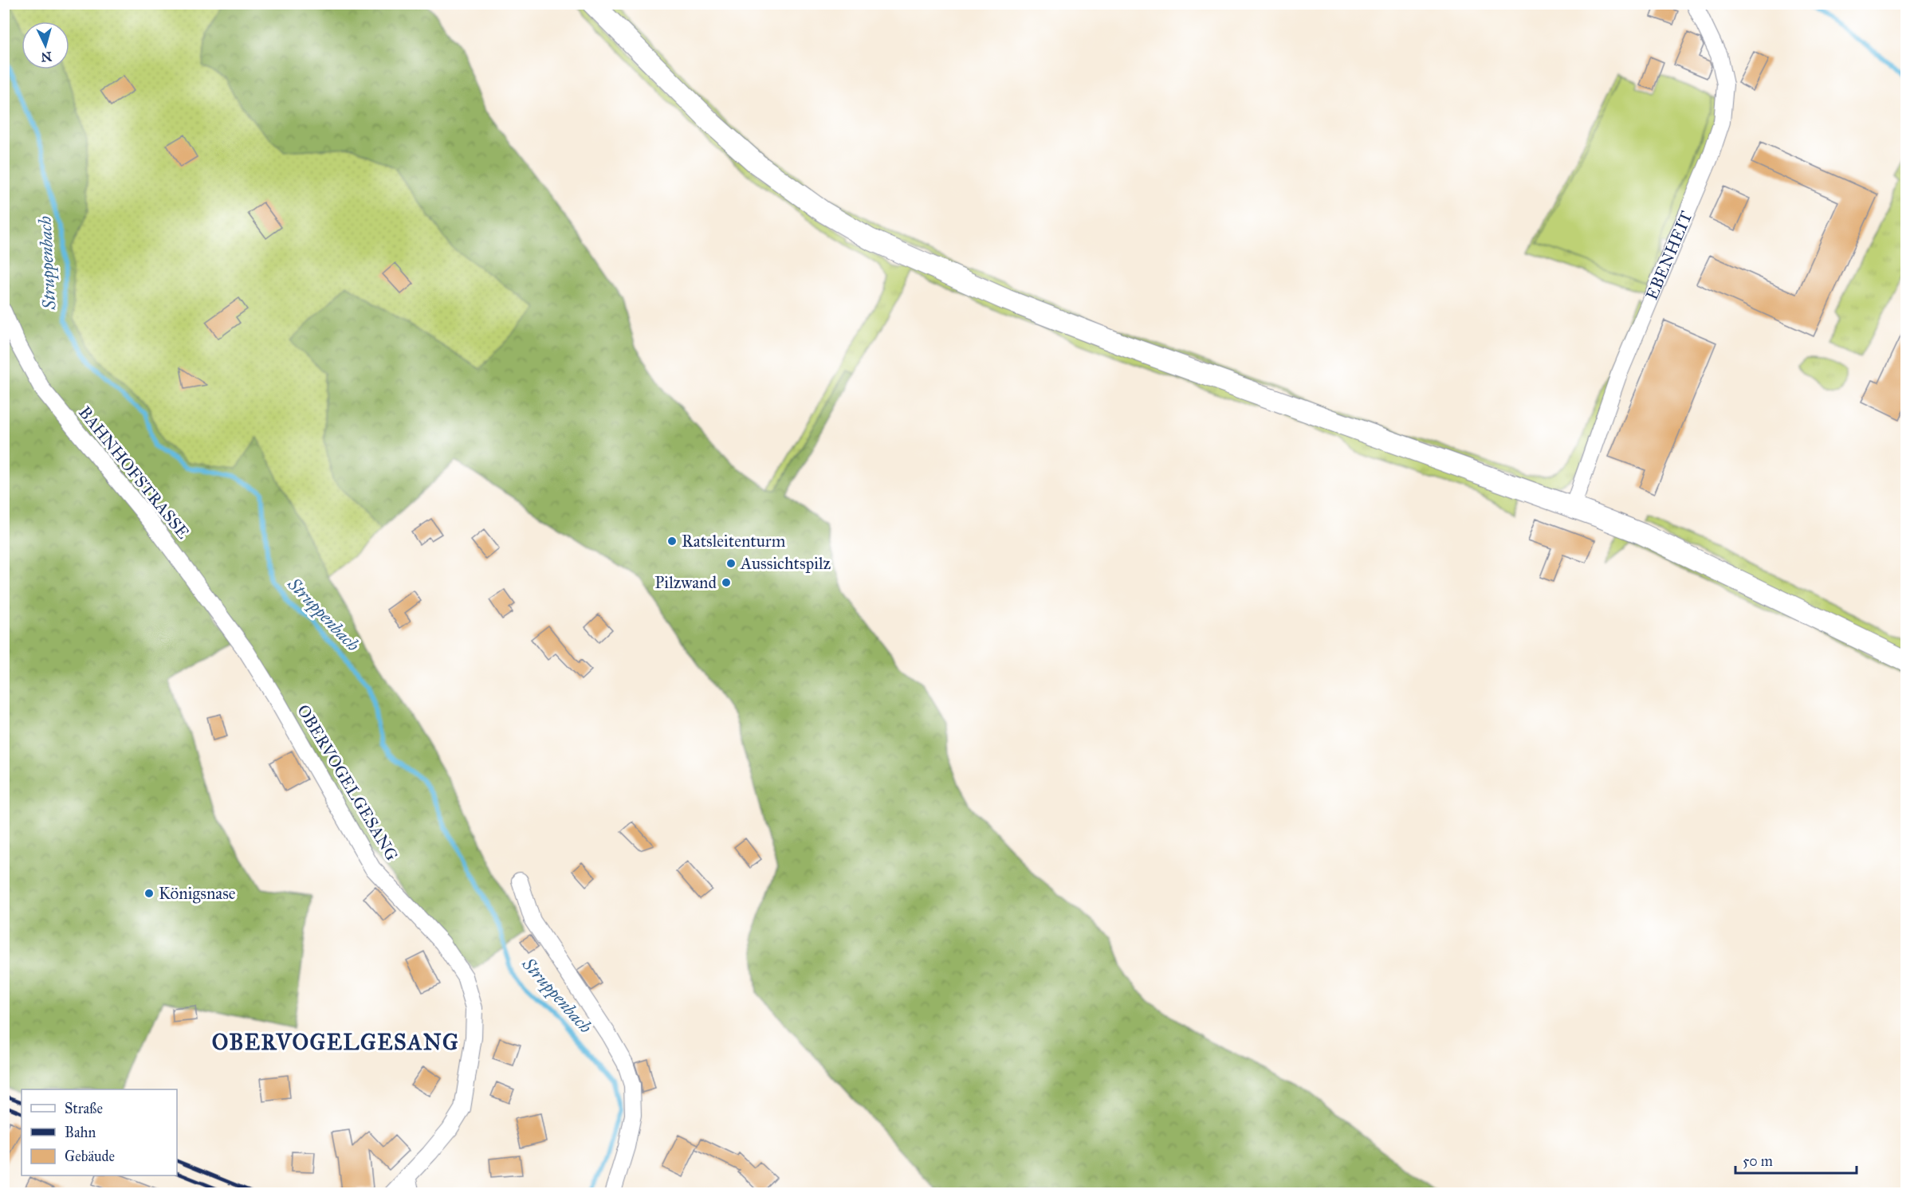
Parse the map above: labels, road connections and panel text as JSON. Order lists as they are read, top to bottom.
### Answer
{
  "streets": {
    "street": ["EBENHEIT", "BAHNHOFSTRASSE", "OBERVOGELGESANG"]
  },
  "crossings": [
    ["BAHNHOFSTRASSE", "OBERVOGELGESANG"]
  ],
  "districts": ["OBERVOGELGESANG"],
  "water": ["Struppenbach"],
  "places": [
    "Ratsleitenturm",
    "Aussichtspilz",
    "Pilzwand",
    "Königsnase"
  ],
  "legend": ["Straße", "Bahn", "Gebäude"],
  "scale_bar": "50 m",
  "north": "bottom"
}
